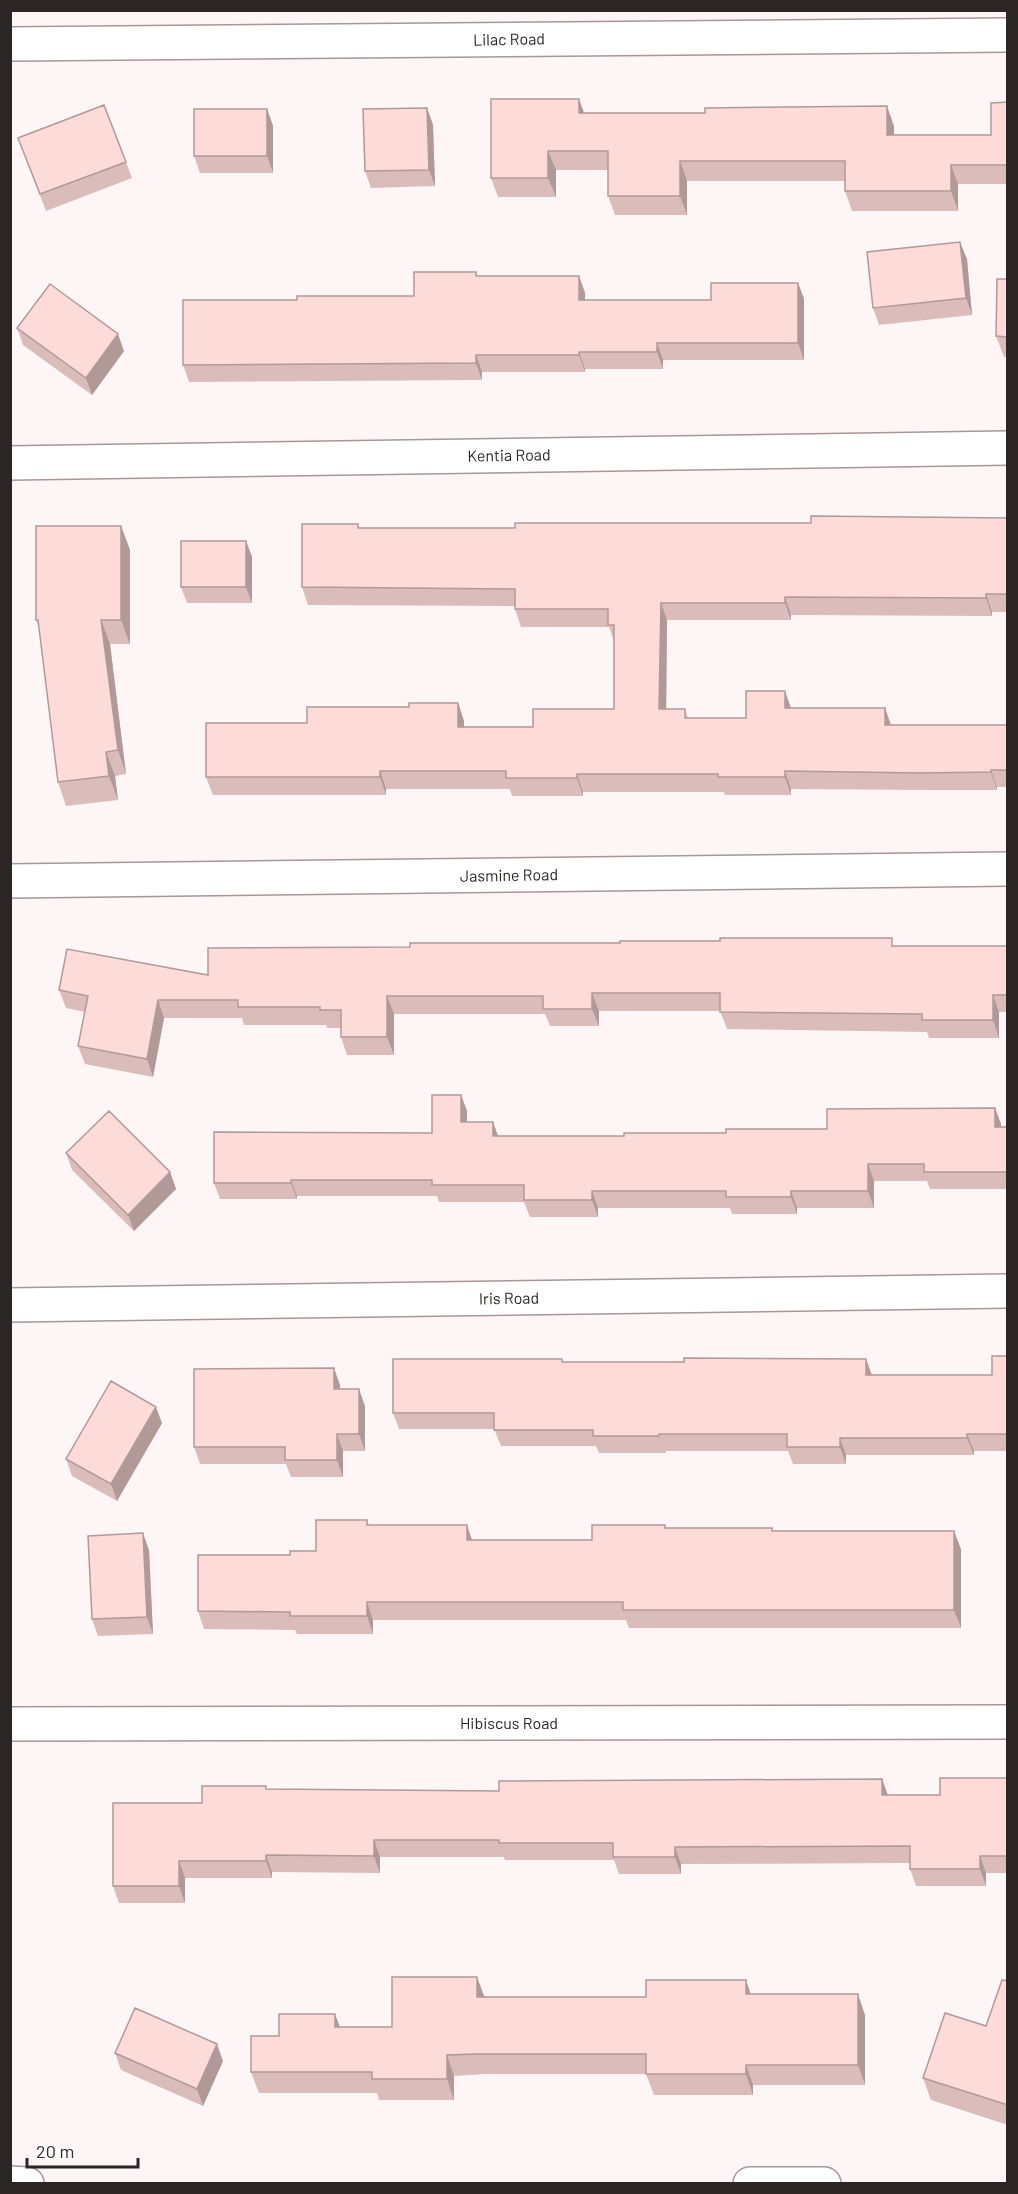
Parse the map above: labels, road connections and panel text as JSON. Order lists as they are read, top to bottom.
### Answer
{
  "streets": {
    "street": [
      "Lilac Road",
      "Kentia Road",
      "Jasmine Road",
      "Iris Road",
      "Hibiscus Road"
    ]
  },
  "scale_bar": "20 m"
}
